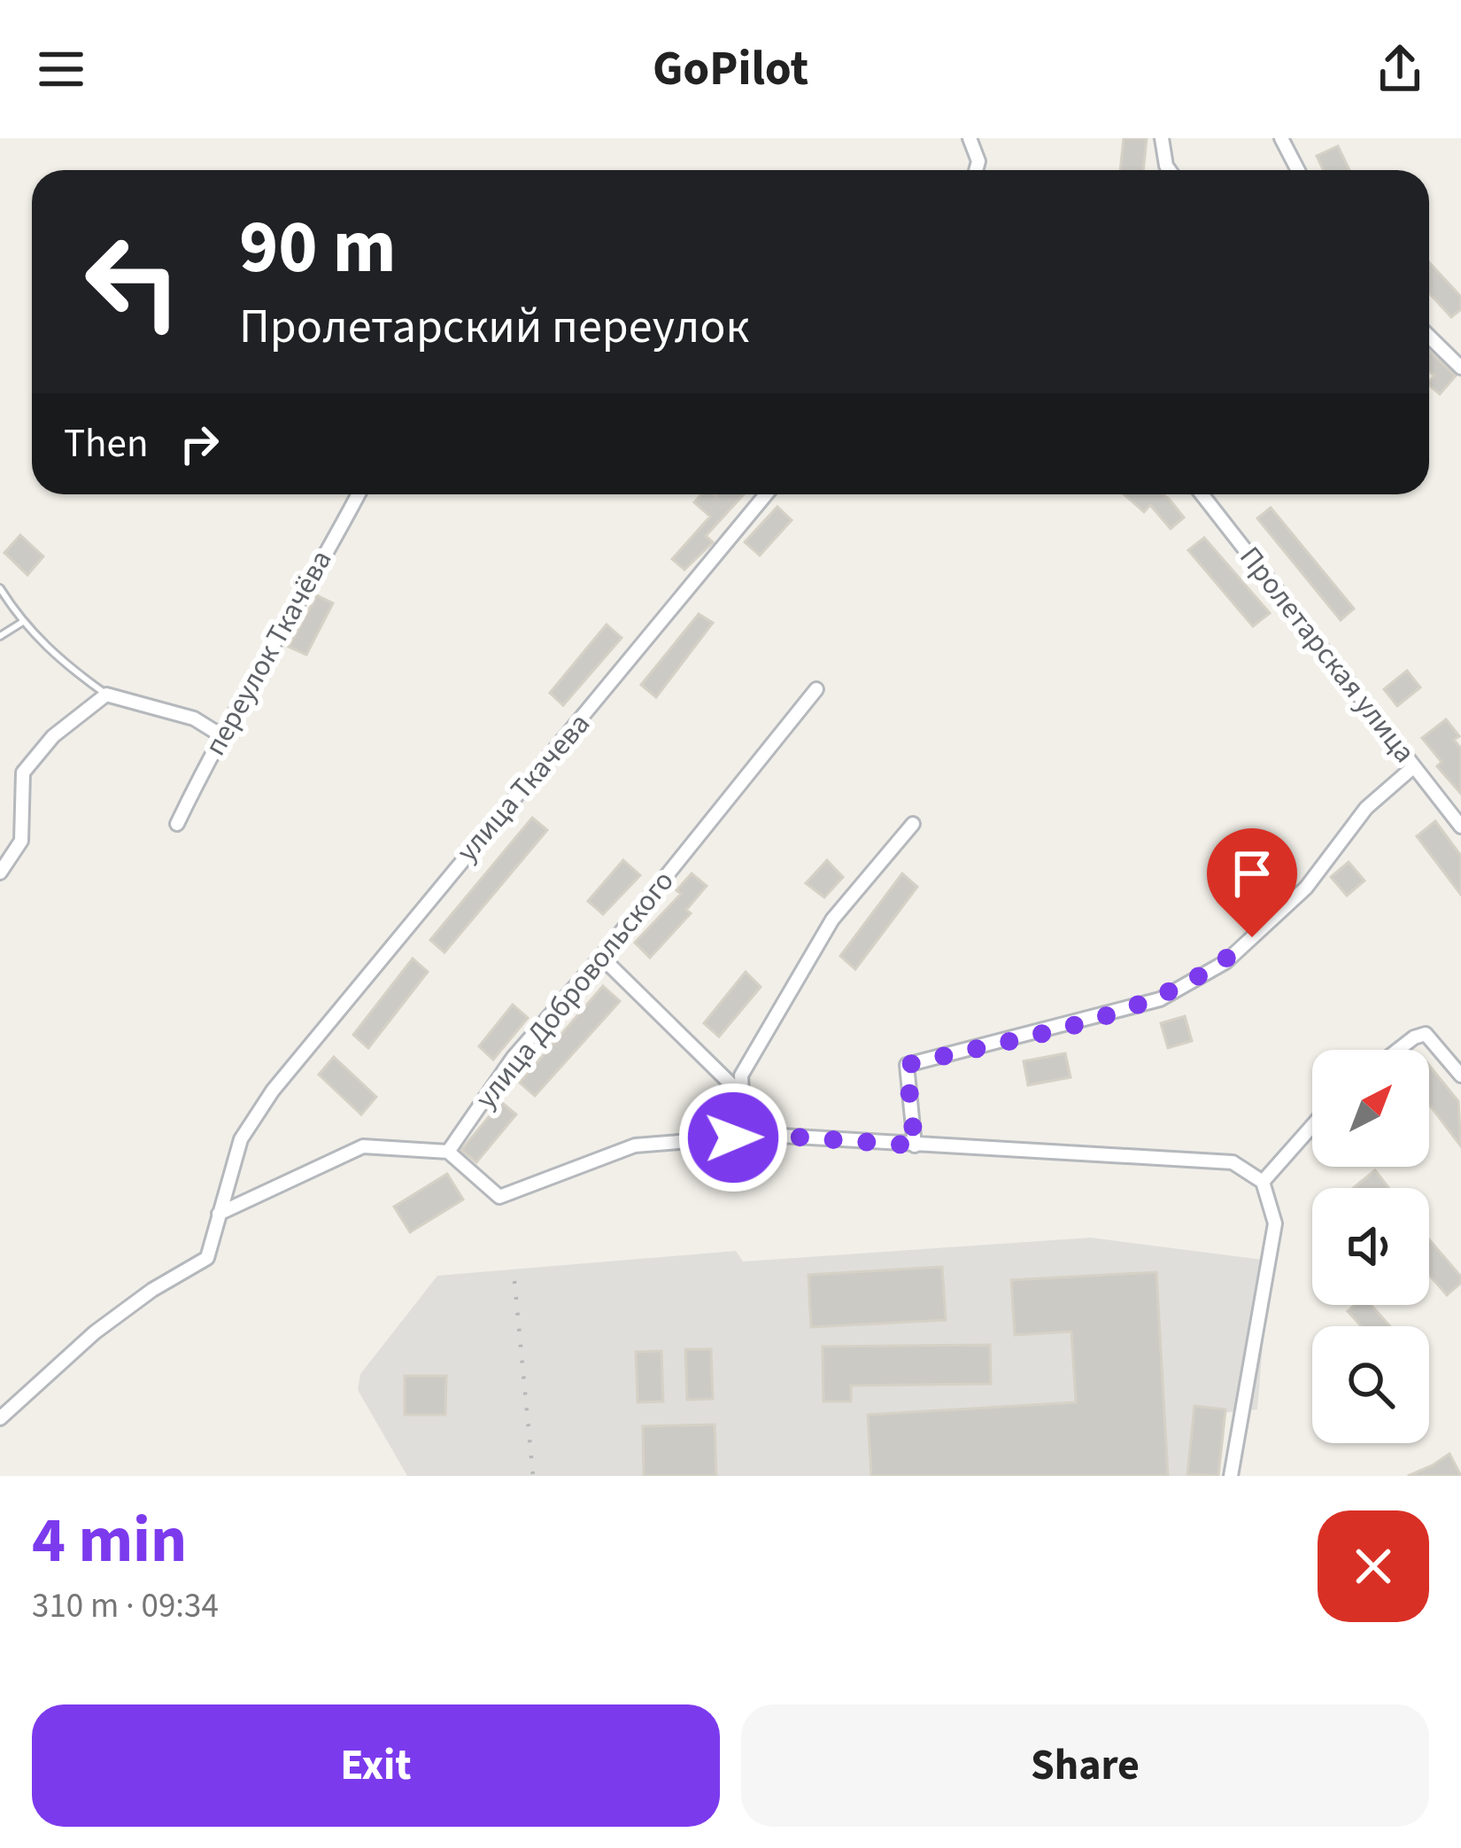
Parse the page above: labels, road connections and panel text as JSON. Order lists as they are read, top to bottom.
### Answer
{
  "streets": {
    "street": [
      "переулок Ткачёва",
      "Пролетарская улица",
      "улица Ткачева",
      "улица Добровольского"
    ]
  },
  "north": "top right",
  "page": {
    "header": "GoPilot",
    "turn": ["90 m", "Пролетарский переулок"],
    "then": "Then",
    "heading": ["4 min", "310 m · 09:34"],
    "buttons": ["Exit", "Share"]
  }
}
